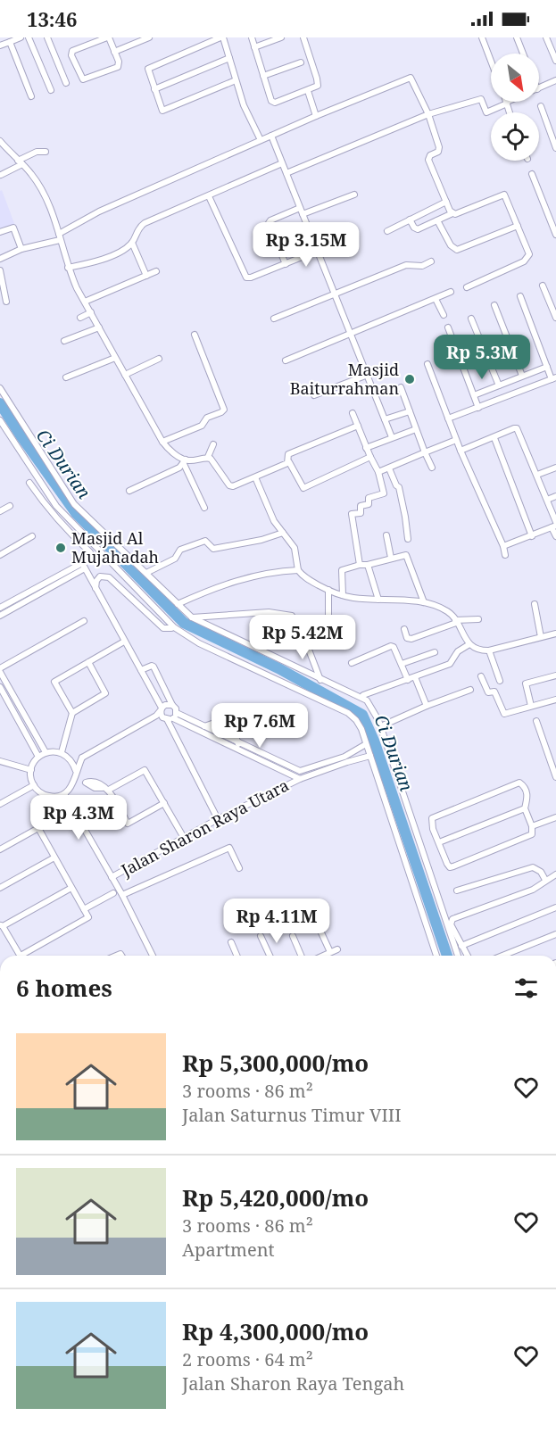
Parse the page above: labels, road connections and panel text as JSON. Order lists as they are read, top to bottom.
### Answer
{
  "streets": {
    "street": ["Jalan Sharon Raya Utara"]
  },
  "water": ["Ci Durian"],
  "places": ["Masjid Baiturrahman", "Masjid Al Mujahadah"],
  "north": "bottom right",
  "page": {
    "status": "13:46",
    "price": [
      "Rp 3.15M",
      "Rp 5.3M",
      "Rp 5.42M",
      "Rp 7.6M",
      "Rp 4.3M",
      "Rp 4.11M"
    ],
    "heading": "6 homes",
    "list": [
      {
        "name": "Rp 5,300,000/mo",
        "note": "3 rooms · 86 m² · Jalan Saturnus Timur VIII"
      },
      {
        "name": "Rp 5,420,000/mo",
        "note": "3 rooms · 86 m² · Apartment"
      },
      {
        "name": "Rp 4,300,000/mo",
        "note": "2 rooms · 64 m² · Jalan Sharon Raya Tengah"
      }
    ]
  }
}
